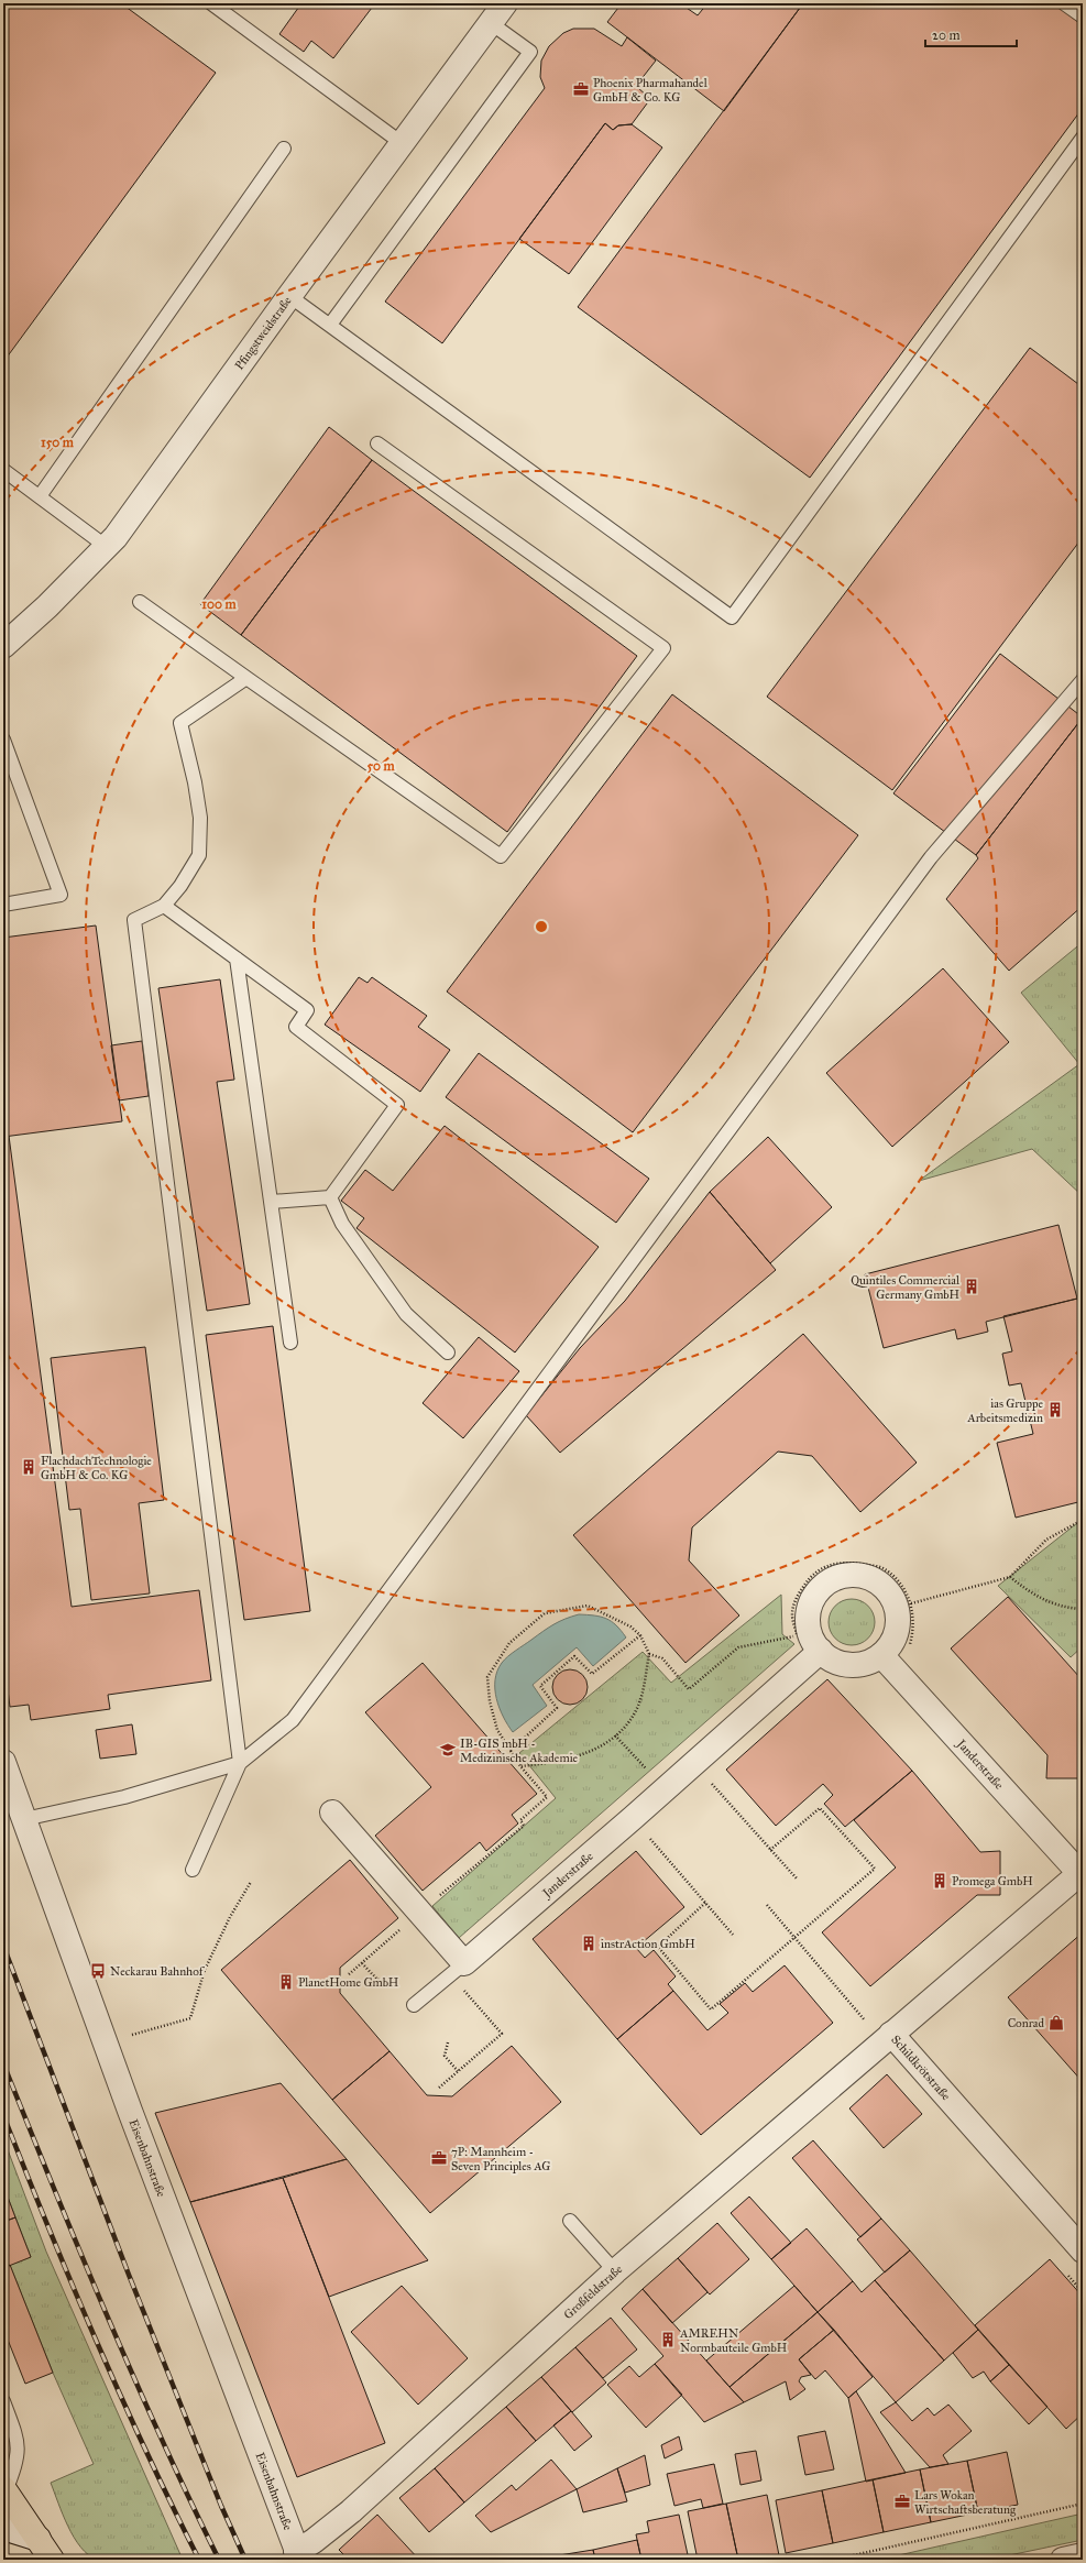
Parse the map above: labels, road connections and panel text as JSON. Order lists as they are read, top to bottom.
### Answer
{
  "streets": {
    "street": [
      "Pfingstweidstraße",
      "Janderstraße",
      "Schildkrötstraße",
      "Eisenbahnstraße",
      "Großfeldstraße"
    ]
  },
  "crossings": [
    ["Janderstraße", "Schildkrötstraße"],
    ["Schildkrötstraße", "Großfeldstraße"],
    ["Eisenbahnstraße", "Großfeldstraße"]
  ],
  "places": {
    "office": ["Phoenix Pharmahandel GmbH & Co. KG", "7P: Mannheim - Seven Principles AG", "Lars Wokan Wirtschaftsberatung"],
    "building": [
      "Quintiles Commercial Germany GmbH",
      "ias Gruppe Arbeitsmedizin",
      "FlachdachTechnologie GmbH & Co. KG",
      "Promega GmbH",
      "instrAction GmbH",
      "PlanetHome GmbH",
      "AMREHN Normbauteile GmbH"
    ],
    "school or university": ["IB-GIS mbH - Medizinische Akademie"],
    "bus stop": ["Neckarau Bahnhof"],
    "shop": ["Conrad"]
  },
  "scale_bar": "20 m",
  "rings": ["150 m", "100 m", "50 m"]
}
